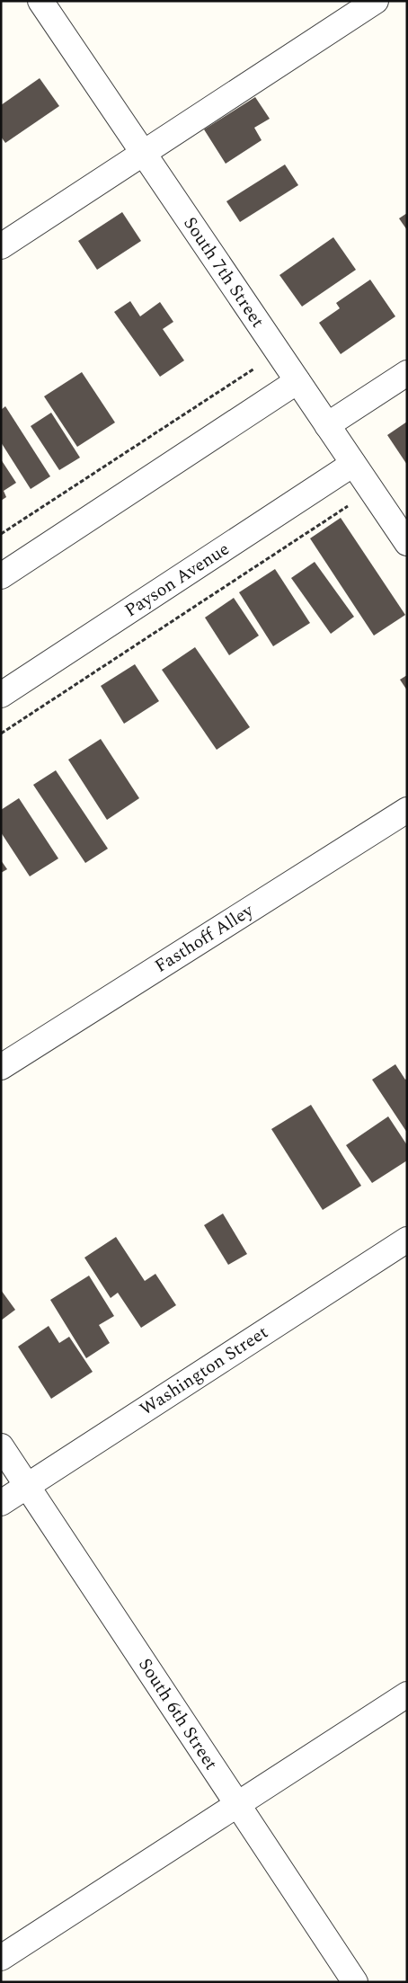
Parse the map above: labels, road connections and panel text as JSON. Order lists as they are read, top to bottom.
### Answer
{
  "streets": {
    "street": [
      "South 7th Street",
      "Payson Avenue",
      "Fasthoff Alley",
      "Washington Street",
      "South 6th Street"
    ]
  },
  "crossings": [
    ["South 7th Street", "Payson Avenue"],
    ["Washington Street", "South 6th Street"]
  ]
}
